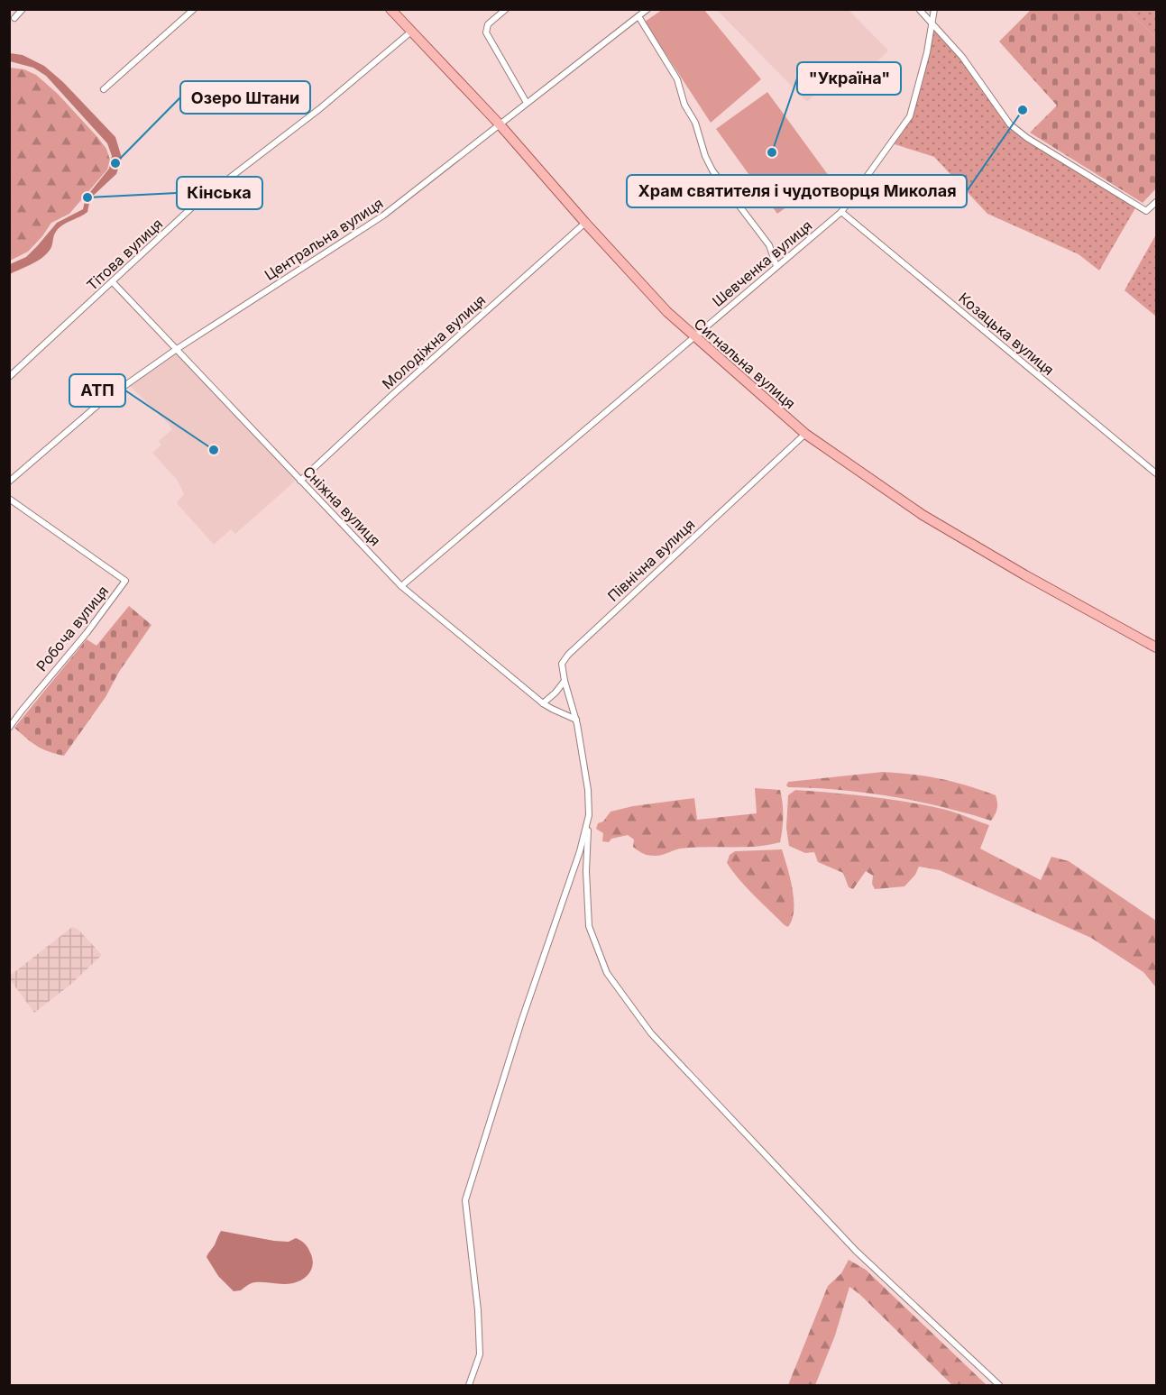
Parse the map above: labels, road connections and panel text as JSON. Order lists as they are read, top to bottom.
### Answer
{
  "streets": {
    "main road": ["Сигнальна вулиця"],
    "street": [
      "Центральна вулиця",
      "Тітова вулиця",
      "Шевченка вулиця",
      "Козацька вулиця",
      "Молодіжна вулиця",
      "Сніжна вулиця",
      "Північна вулиця",
      "Робоча вулиця"
    ]
  },
  "crossings": [
    ["Центральна вулиця", "Сигнальна вулиця"],
    ["Центральна вулиця", "Сніжна вулиця"],
    ["Тітова вулиця", "Сигнальна вулиця"],
    ["Тітова вулиця", "Сніжна вулиця"],
    ["Шевченка вулиця", "Козацька вулиця"],
    ["Шевченка вулиця", "Сигнальна вулиця"],
    ["Шевченка вулиця", "Сніжна вулиця"],
    ["Молодіжна вулиця", "Сигнальна вулиця"],
    ["Молодіжна вулиця", "Сніжна вулиця"],
    ["Сигнальна вулиця", "Північна вулиця"],
    ["Сніжна вулиця", "Північна вулиця"]
  ],
  "places": [
    "Храм святителя і чудотворця Миколая",
    "\"Україна\"",
    "Озеро Штани",
    "Кінська",
    "АТП"
  ]
}
